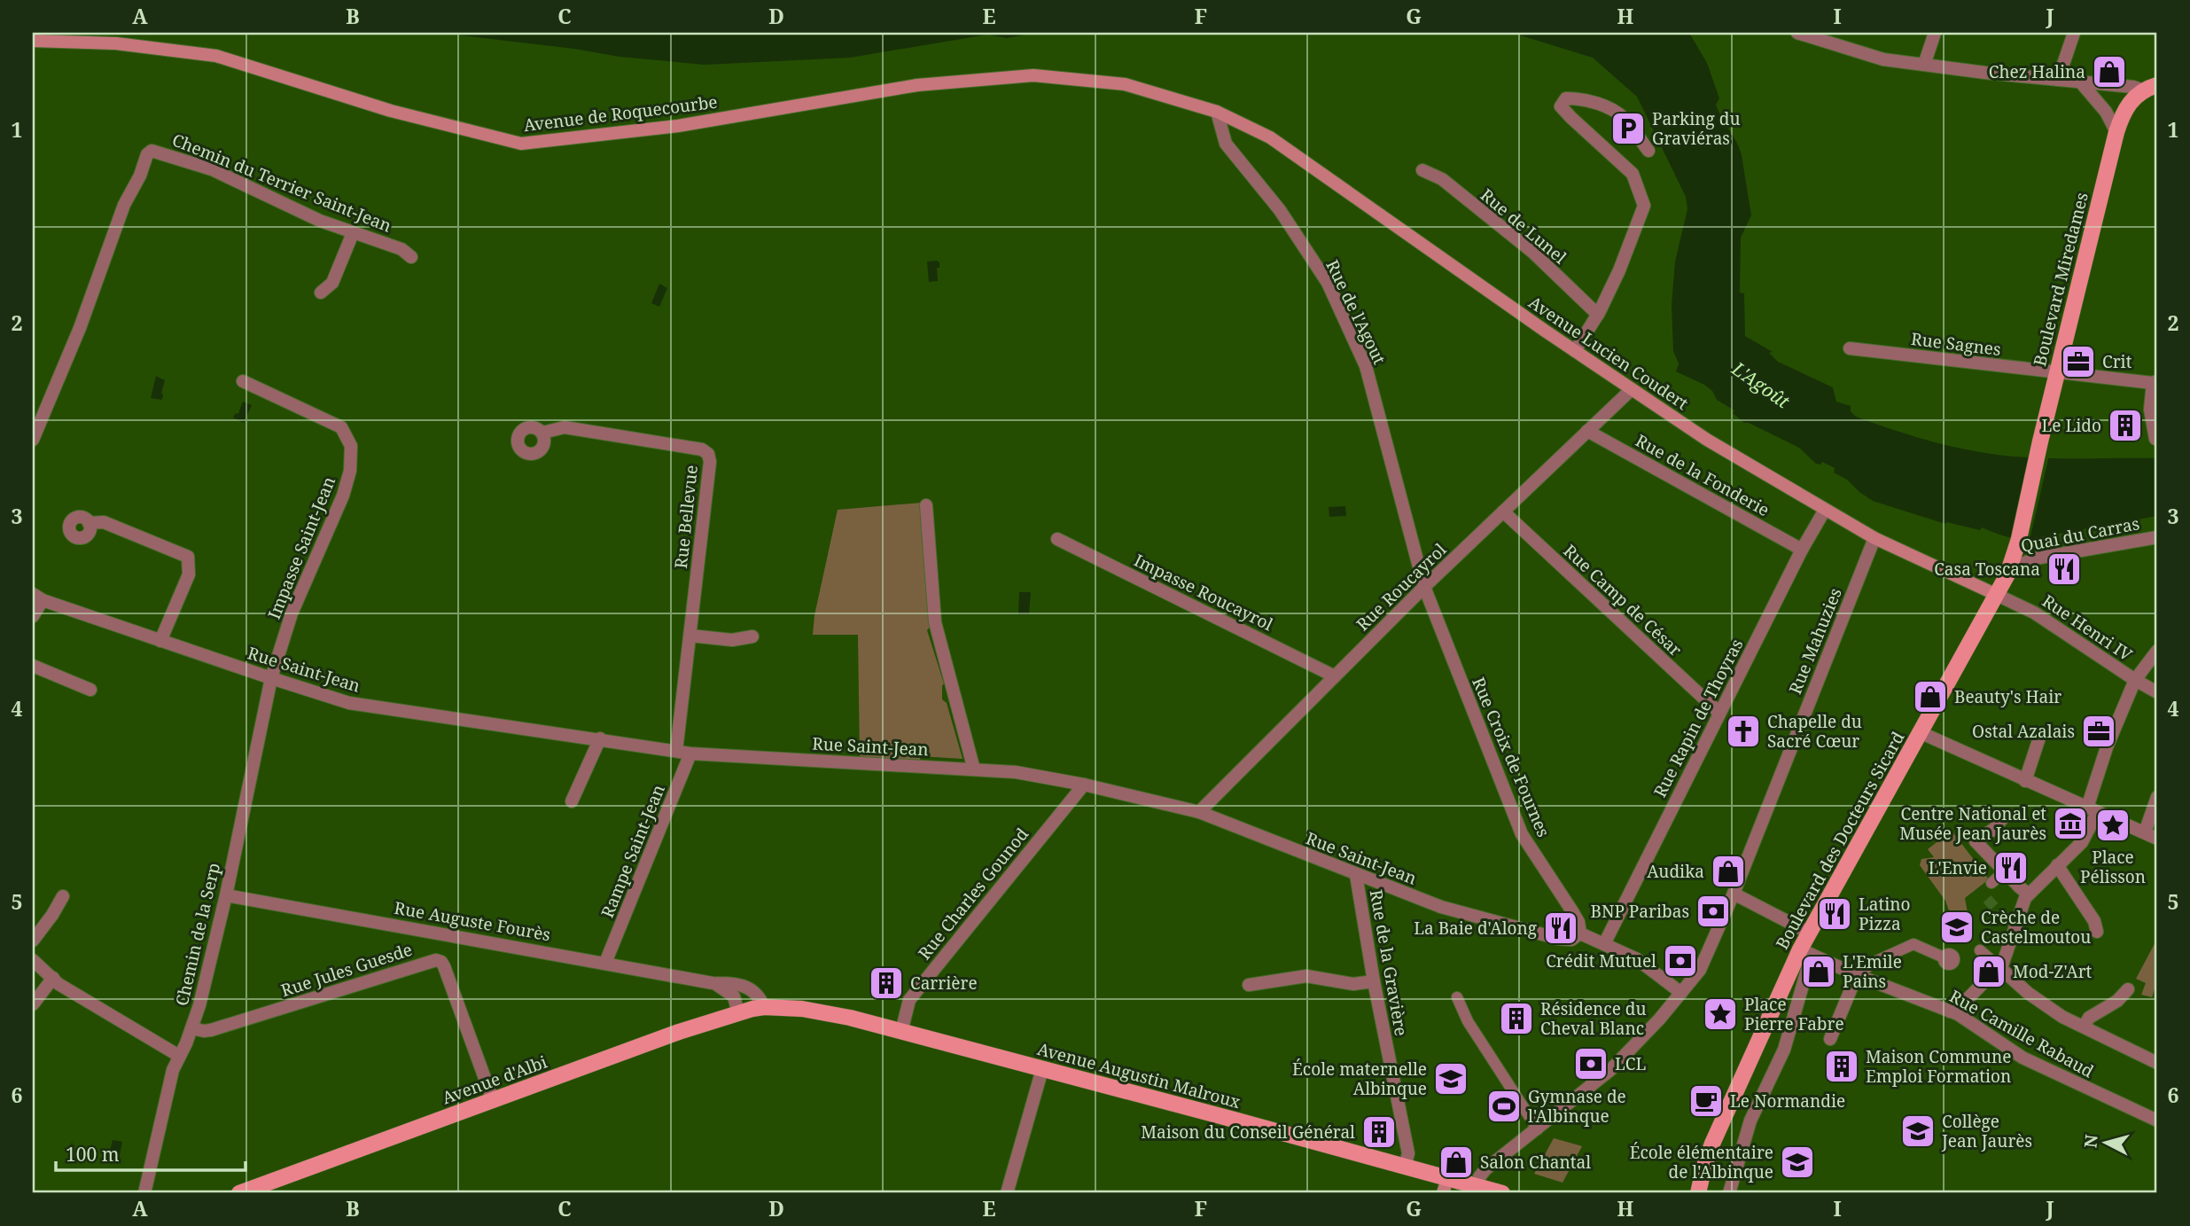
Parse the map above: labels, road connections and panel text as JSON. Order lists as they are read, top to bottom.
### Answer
{
  "streets": {
    "main road": [
      "Avenue de Roquecourbe",
      "Boulevard Miredames",
      "Avenue Lucien Coudert",
      "Boulevard des Docteurs Sicard",
      "Avenue Augustin Malroux",
      "Avenue d'Albi"
    ],
    "street": [
      "Chemin du Terrier Saint-Jean",
      "Rue de Lunel",
      "Rue de l'Agout",
      "Rue Sagnes",
      "Rue de la Fonderie",
      "Rue Bellevue",
      "Quai du Carras",
      "Impasse Saint-Jean",
      "Rue Roucayrol",
      "Impasse Roucayrol",
      "Rue Camp de César",
      "Rue Henri IV",
      "Rue Mahuzies",
      "Rue Saint-Jean",
      "Rue Rapin de Thoyras",
      "Rue Croix de Fournes",
      "Rampe Saint-Jean",
      "Rue Charles Gounod",
      "Rue Auguste Fourès",
      "Chemin de la Serp",
      "Rue de la Gravière",
      "Rue Jules Guesde",
      "Rue Camille Rabaud"
    ]
  },
  "crossings": [
    ["Avenue de Roquecourbe", "Rue de l'Agout"],
    ["Avenue de Roquecourbe", "Avenue Lucien Coudert"],
    ["Boulevard Miredames", "Rue Sagnes"],
    ["Boulevard Miredames", "Boulevard des Docteurs Sicard"],
    ["Rue de l'Agout", "Avenue Lucien Coudert"],
    ["Rue de l'Agout", "Rue Roucayrol"],
    ["Rue de l'Agout", "Rue Croix de Fournes"],
    ["Avenue Lucien Coudert", "Rue Roucayrol"],
    ["Avenue Lucien Coudert", "Rue Henri IV"],
    ["Avenue Lucien Coudert", "Rue Mahuzies"],
    ["Avenue Lucien Coudert", "Rue Rapin de Thoyras"],
    ["Avenue Lucien Coudert", "Boulevard des Docteurs Sicard"],
    ["Rue de la Fonderie", "Rue Roucayrol"],
    ["Rue de la Fonderie", "Rue Rapin de Thoyras"],
    ["Rue Bellevue", "Rue Saint-Jean"],
    ["Quai du Carras", "Boulevard des Docteurs Sicard"],
    ["Impasse Saint-Jean", "Rue Saint-Jean"],
    ["Impasse Saint-Jean", "Chemin de la Serp"],
    ["Rue Roucayrol", "Impasse Roucayrol"],
    ["Rue Roucayrol", "Rue Camp de César"],
    ["Rue Roucayrol", "Rue Saint-Jean"],
    ["Rue Roucayrol", "Rue Croix de Fournes"],
    ["Rue Camp de César", "Rue Rapin de Thoyras"],
    ["Rue Henri IV", "Boulevard des Docteurs Sicard"],
    ["Rue Saint-Jean", "Rue Croix de Fournes"],
    ["Rue Saint-Jean", "Rampe Saint-Jean"],
    ["Rue Saint-Jean", "Rue Charles Gounod"],
    ["Rue Saint-Jean", "Chemin de la Serp"],
    ["Rue Saint-Jean", "Rue de la Gravière"],
    ["Boulevard des Docteurs Sicard", "Rue Camille Rabaud"],
    ["Rampe Saint-Jean", "Rue Auguste Fourès"],
    ["Rue Charles Gounod", "Avenue Augustin Malroux"],
    ["Rue Auguste Fourès", "Chemin de la Serp"],
    ["Rue Auguste Fourès", "Avenue Augustin Malroux"],
    ["Rue Auguste Fourès", "Avenue d'Albi"],
    ["Chemin de la Serp", "Rue Jules Guesde"],
    ["Rue de la Gravière", "Avenue Augustin Malroux"],
    ["Rue Jules Guesde", "Avenue d'Albi"],
    ["Avenue Augustin Malroux", "Avenue d'Albi"]
  ],
  "water": ["L'Agoût"],
  "places": {
    "shop": [
      "Chez Halina",
      "Beauty's Hair",
      "Audika",
      "L'Emile Pains",
      "Mod-Z'Art",
      "Salon Chantal"
    ],
    "parking": ["Parking du Graviéras"],
    "office": ["Crit", "Ostal Azalais"],
    "building": [
      "Le Lido",
      "Carrière",
      "Résidence du Cheval Blanc",
      "Maison Commune Emploi Formation",
      "Maison du Conseil Général"
    ],
    "restaurant": [
      "Casa Toscana",
      "L'Envie",
      "Latino Pizza",
      "La Baie d'Along"
    ],
    "church": ["Chapelle du Sacré Cœur"],
    "museum": ["Centre National et Musée Jean Jaurès"],
    "place": ["Place Pélisson", "Place Pierre Fabre"],
    "bank": ["BNP Paribas", "Crédit Mutuel", "LCL"],
    "school or university": [
      "Crèche de Castelmoutou",
      "École maternelle Albinque",
      "Collège Jean Jaurès",
      "École élémentaire de l'Albinque"
    ],
    "cafe": ["Le Normandie"],
    "sports": ["Gymnase de l'Albinque"]
  },
  "scale_bar": "100 m",
  "north": "left",
  "grid": {
    "columns": [
      "A",
      "B",
      "C",
      "D",
      "E",
      "F",
      "G",
      "H",
      "I",
      "J"
    ],
    "rows": [
      "1",
      "2",
      "3",
      "4",
      "5",
      "6"
    ]
  }
}
